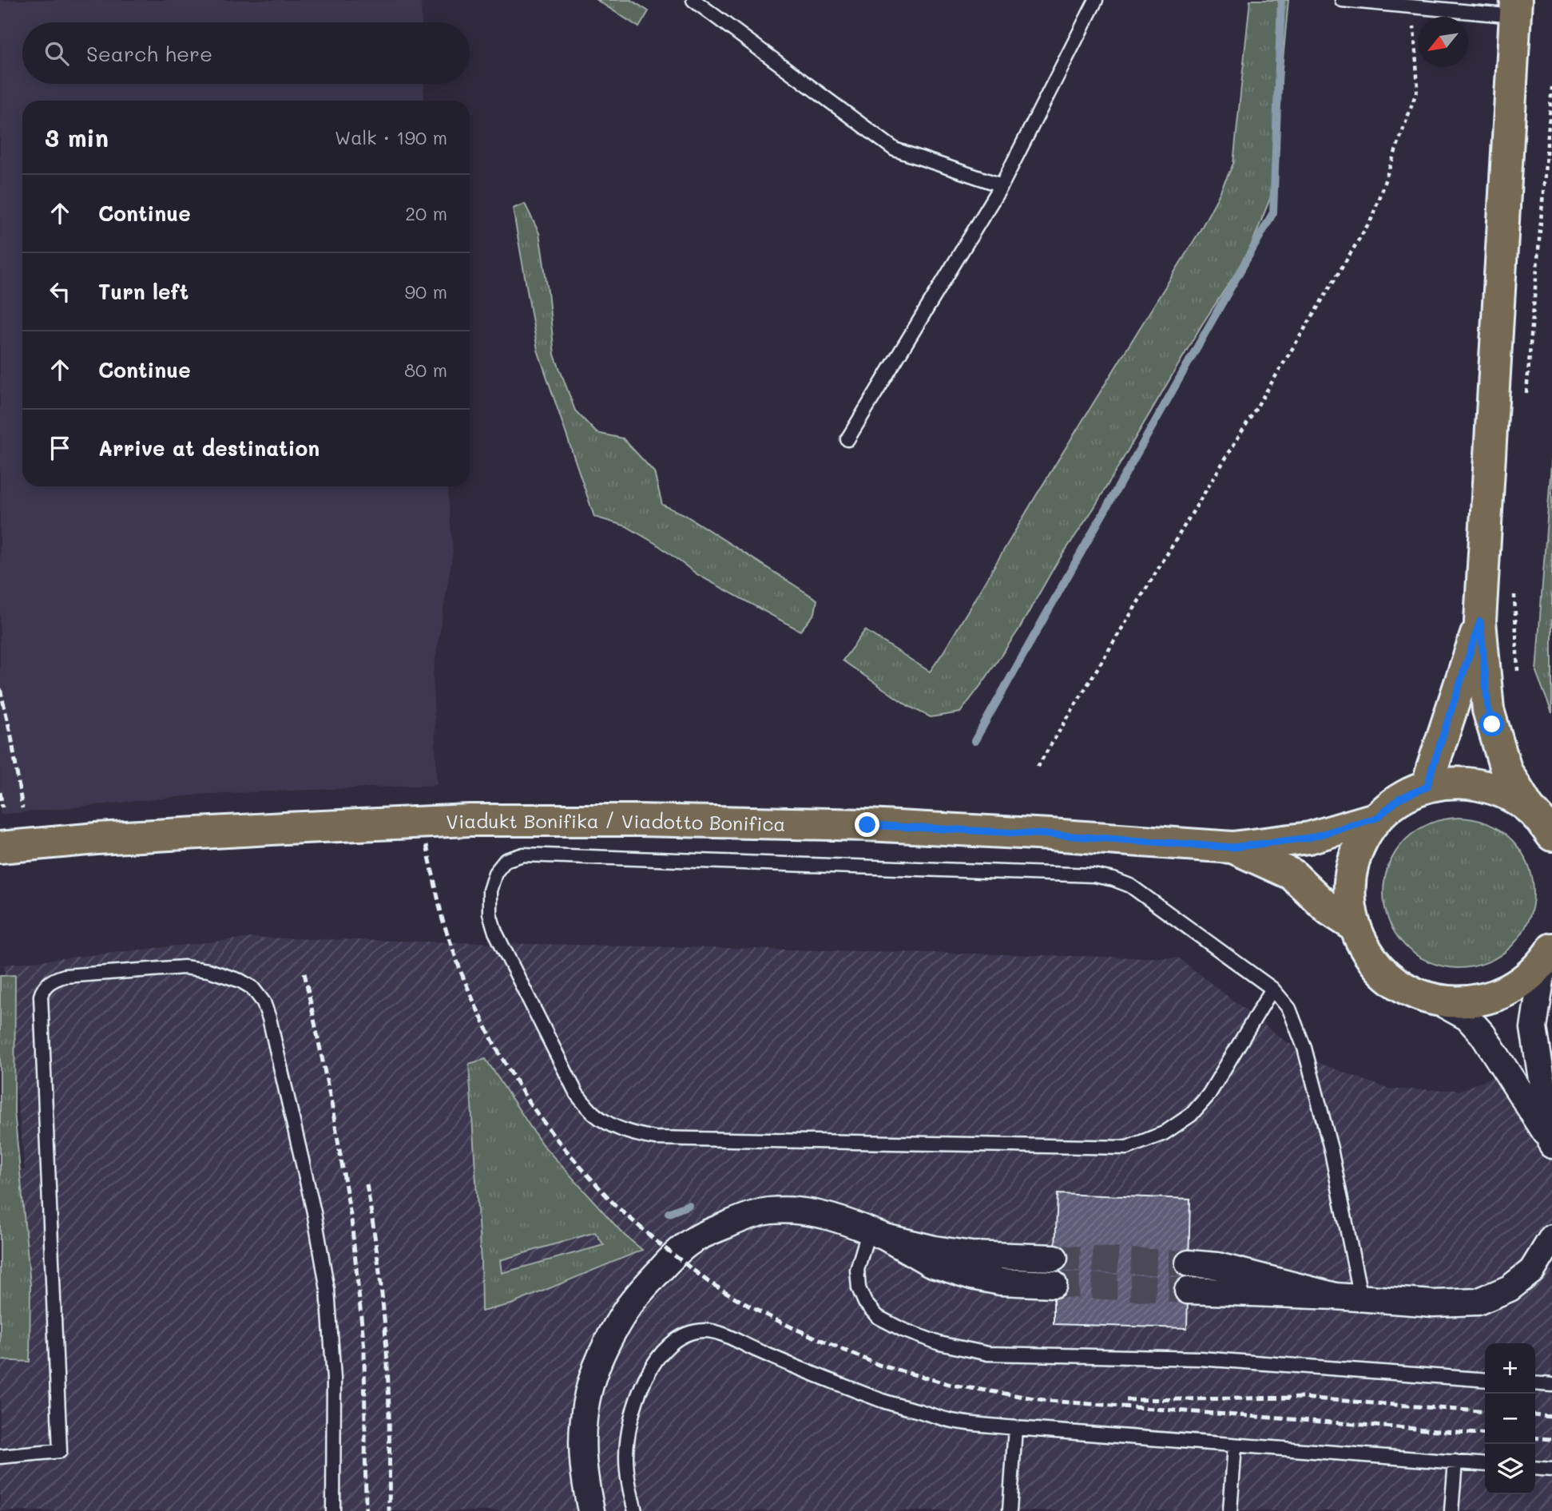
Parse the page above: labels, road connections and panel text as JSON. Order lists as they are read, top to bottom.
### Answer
{
  "streets": {
    "main road": ["Viadukt Bonifika / Viadotto Bonifica"]
  },
  "north": "bottom left",
  "page": {
    "search": "Search here",
    "heading": ["3 min", "Walk · 190 m"],
    "list": [
      ["Continue", "20 m"],
      ["Turn left", "90 m"],
      ["Continue", "80 m"],
      "Arrive at destination"
    ],
    "map_buttons": ["+", "−"]
  }
}
